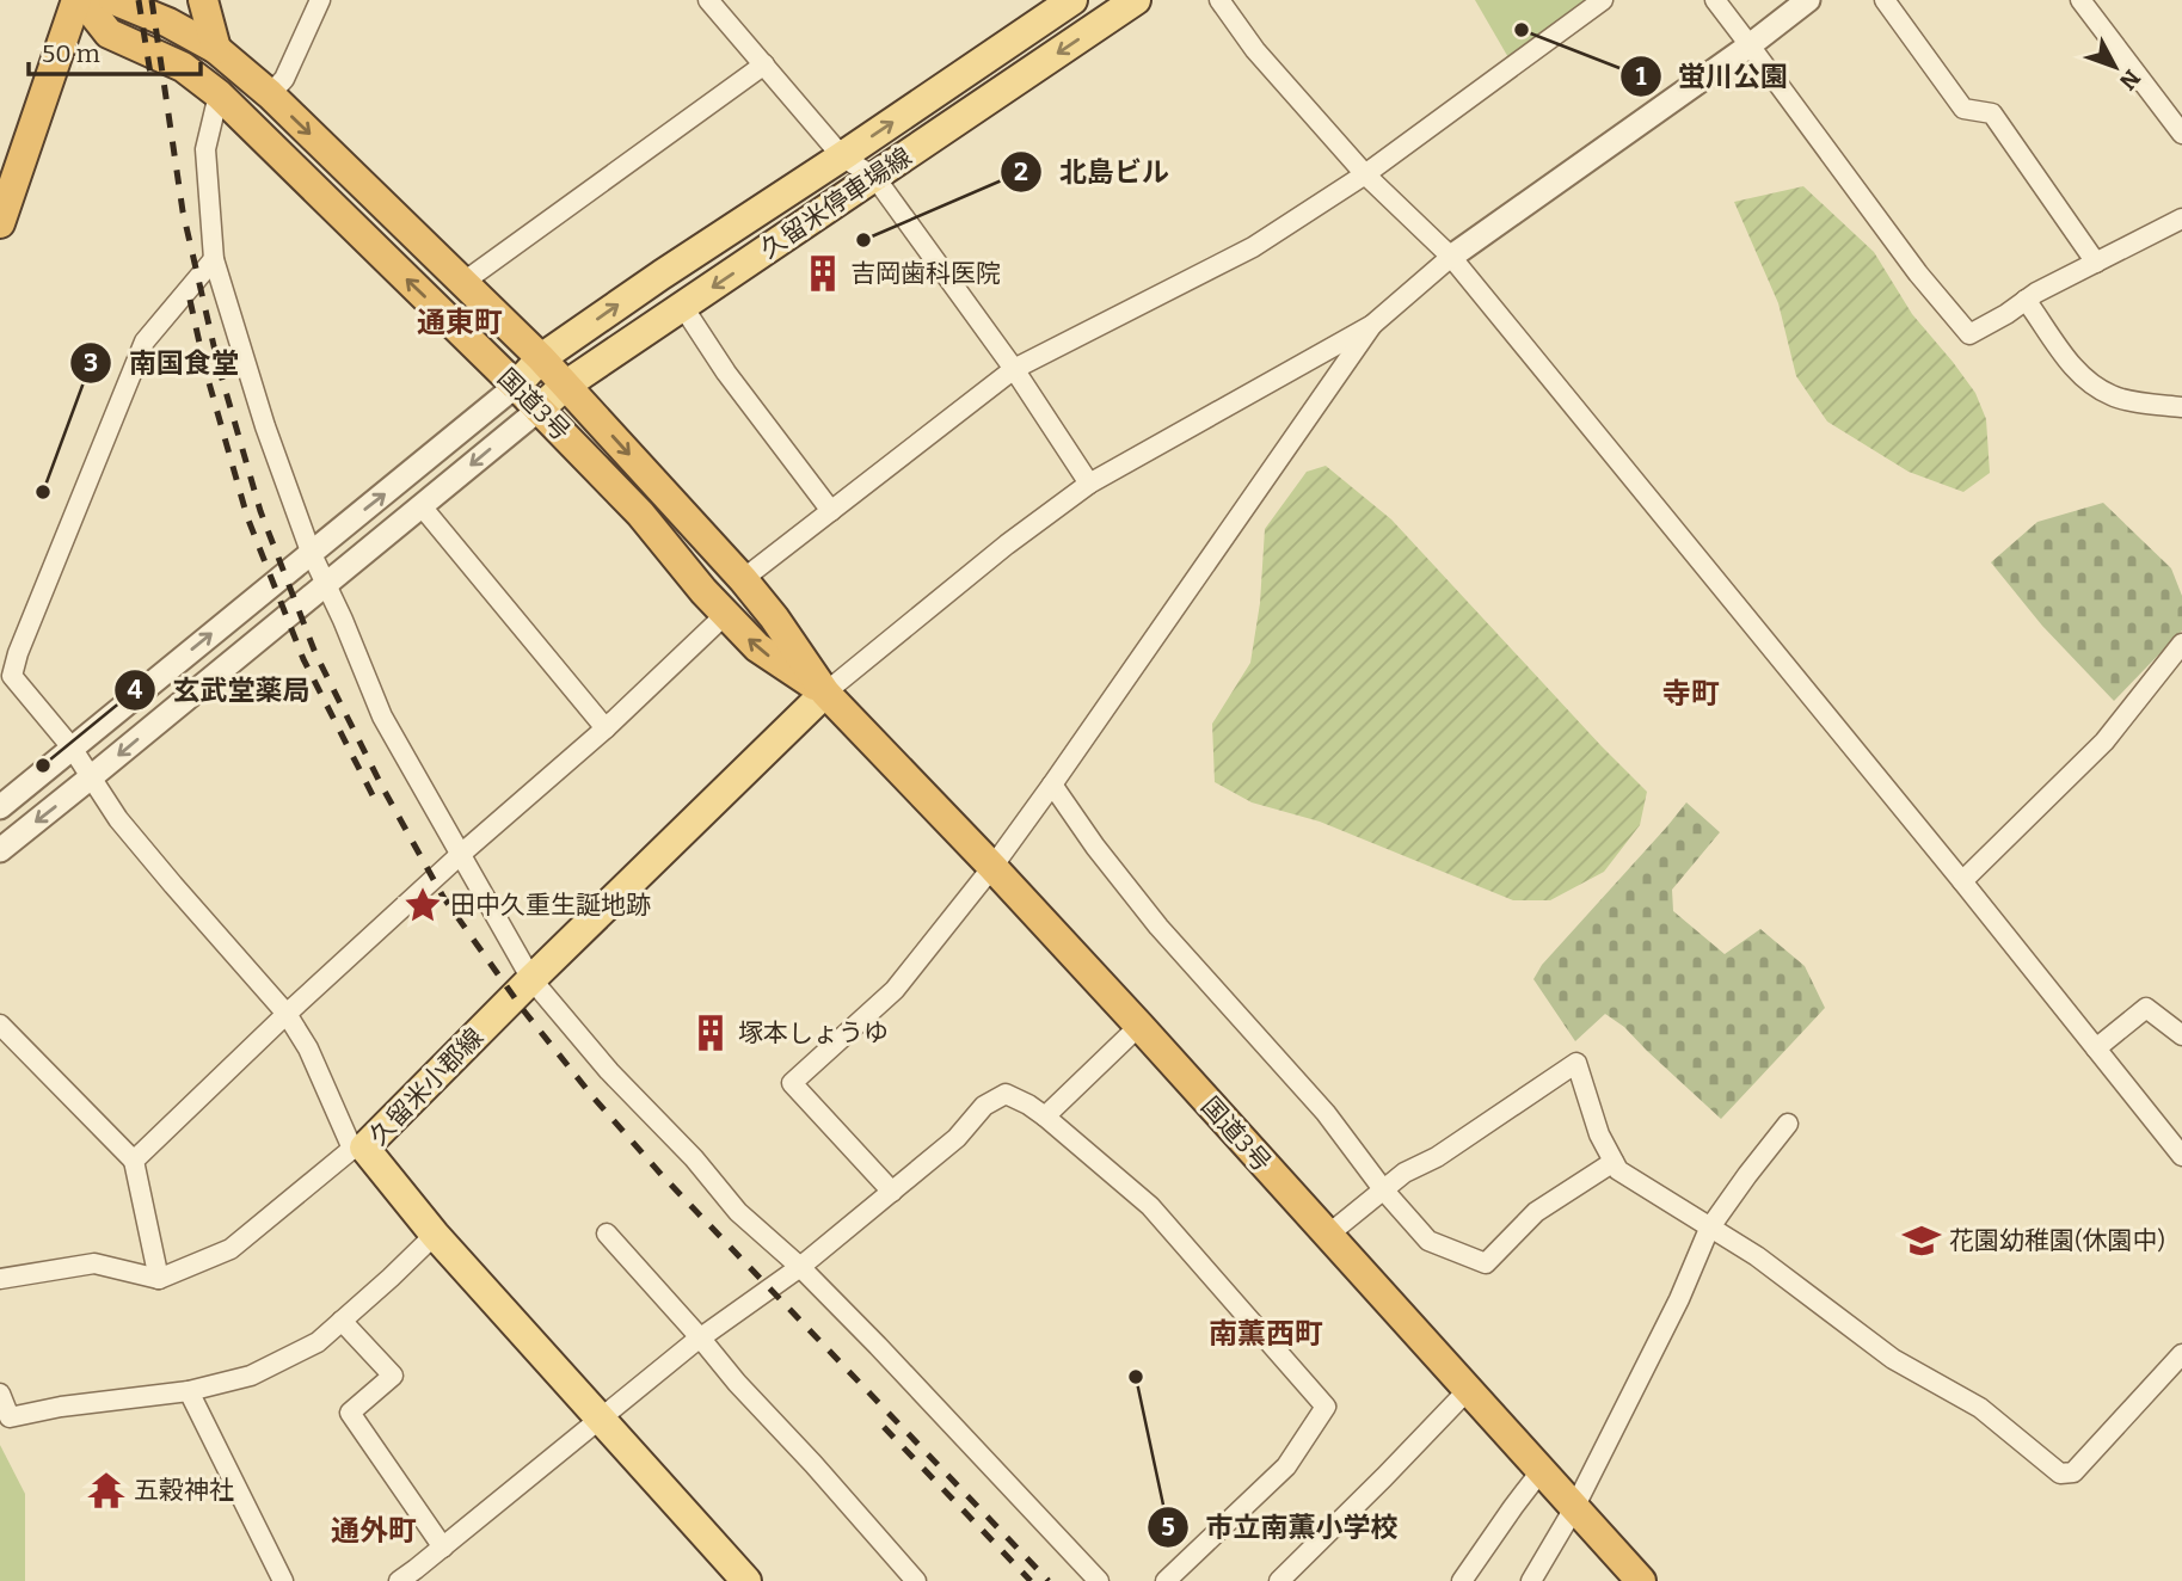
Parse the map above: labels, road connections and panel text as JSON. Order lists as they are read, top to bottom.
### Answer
{
  "streets": {
    "highway": ["国道3号"],
    "main road": ["久留米停車場線", "久留米小郡線"]
  },
  "crossings": [
    ["久留米停車場線", "国道3号"],
    ["国道3号", "久留米小郡線"]
  ],
  "districts": [
    "通東町",
    "寺町",
    "南薫西町",
    "通外町"
  ],
  "places": {
    "other": [
      "蛍川公園",
      "北島ビル",
      "南国食堂",
      "玄武堂薬局",
      "市立南薫小学校"
    ],
    "building": ["吉岡歯科医院", "塚本しょうゆ"],
    "place": ["田中久重生誕地跡"],
    "school or university": ["花園幼稚園(休園中)"],
    "temple": ["五穀神社"]
  },
  "scale_bar": "50 m",
  "north": "bottom right"
}
